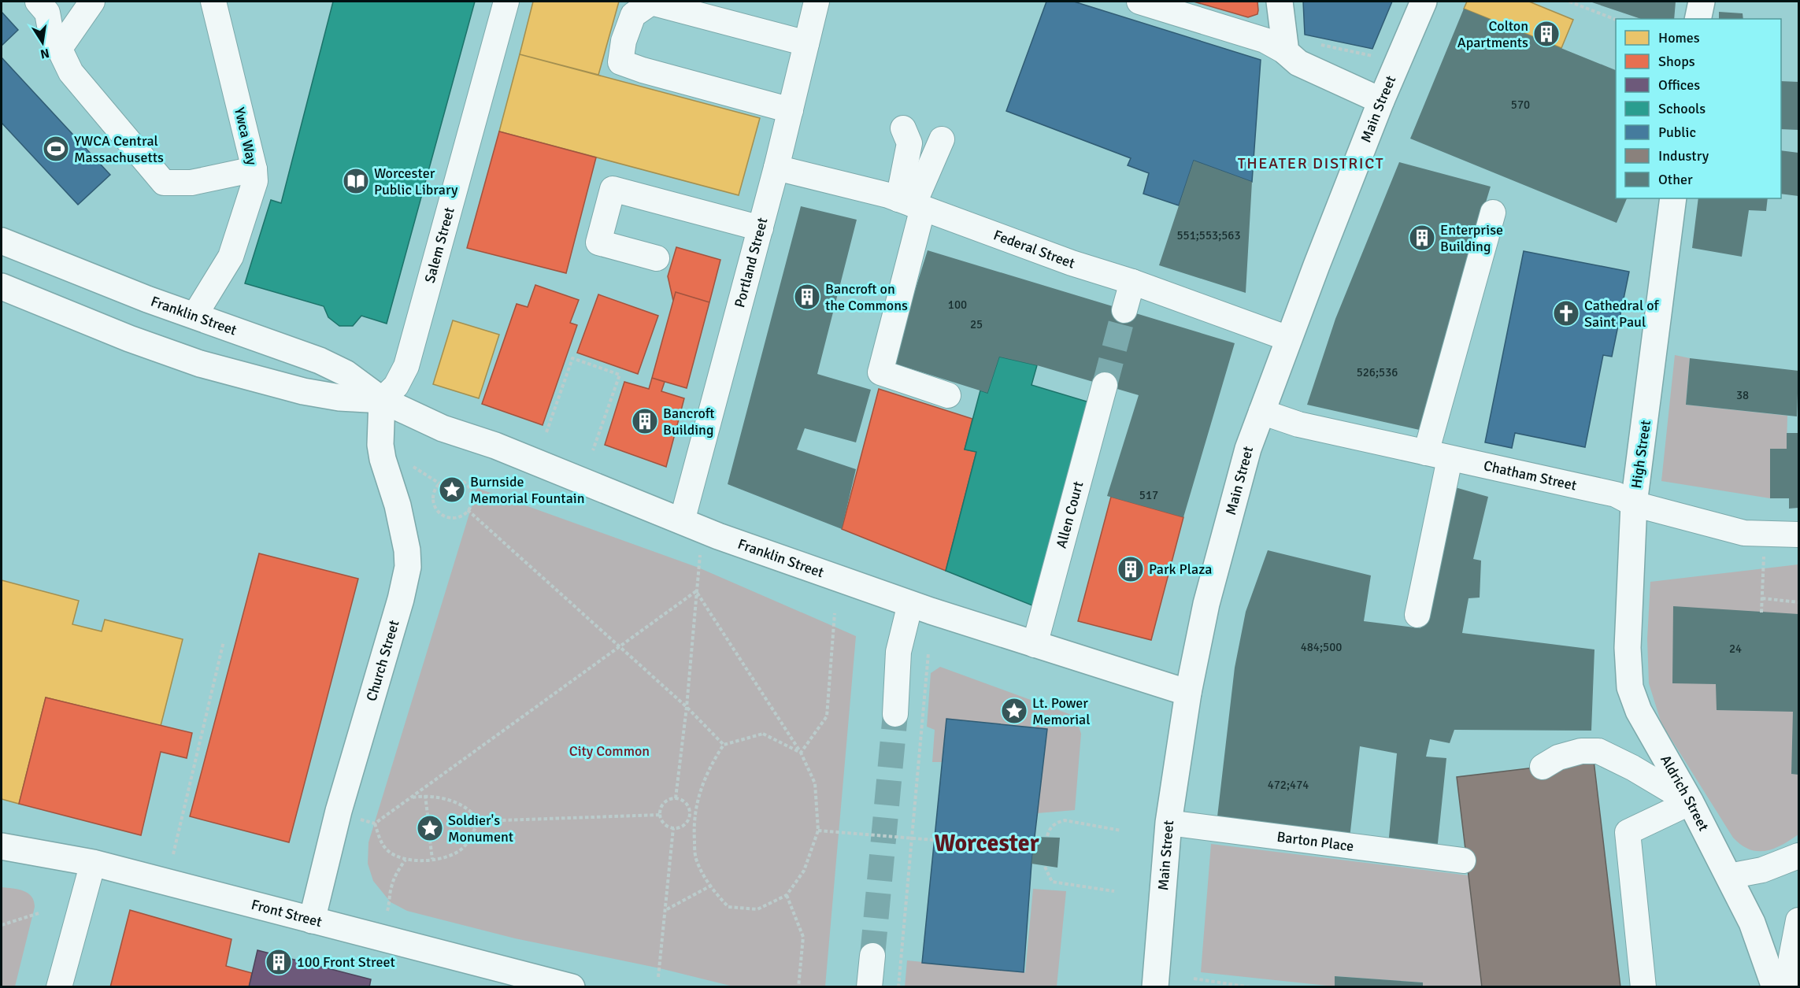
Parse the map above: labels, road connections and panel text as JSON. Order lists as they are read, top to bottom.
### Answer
{
  "streets": {
    "main road": [
      "Main Street",
      "Franklin Street",
      "High Street",
      "Church Street",
      "Aldrich Street",
      "Front Street"
    ],
    "street": [
      "Ywca Way",
      "Salem Street",
      "Federal Street",
      "Portland Street",
      "Chatham Street",
      "Allen Court",
      "Barton Place"
    ]
  },
  "crossings": [
    ["Main Street", "Federal Street"],
    ["Main Street", "Franklin Street"],
    ["Main Street", "Chatham Street"],
    ["Main Street", "Barton Place"],
    ["Ywca Way", "Franklin Street"],
    ["Salem Street", "Franklin Street"],
    ["Salem Street", "Church Street"],
    ["Federal Street", "Portland Street"],
    ["Portland Street", "Franklin Street"],
    ["Franklin Street", "Allen Court"],
    ["Franklin Street", "Church Street"],
    ["High Street", "Chatham Street"],
    ["High Street", "Aldrich Street"],
    ["Church Street", "Front Street"]
  ],
  "districts": ["THEATER DISTRICT", "Worcester"],
  "parks": ["City Common"],
  "places": {
    "building": [
      "Colton Apartments",
      "Enterprise Building",
      "Bancroft on the Commons",
      "Bancroft Building",
      "Park Plaza",
      "100 Front Street"
    ],
    "sports": ["YWCA Central Massachusetts"],
    "library": ["Worcester Public Library"],
    "church": ["Cathedral of Saint Paul"],
    "place": ["Burnside Memorial Fountain", "Lt. Power Memorial", "Soldier's Monument"]
  },
  "house_numbers": [
    "570",
    "551;553;563",
    "100",
    "25",
    "526;536",
    "38",
    "517",
    "484;500",
    "24",
    "472;474"
  ],
  "legend": [
    "Homes",
    "Shops",
    "Offices",
    "Schools",
    "Public",
    "Industry",
    "Other"
  ],
  "north": "bottom"
}
